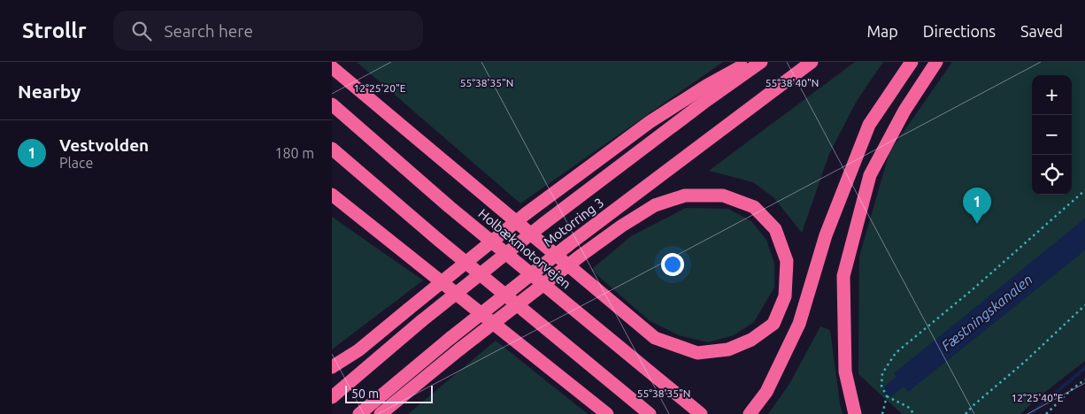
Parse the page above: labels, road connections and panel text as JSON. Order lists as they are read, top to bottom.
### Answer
{
  "streets": {
    "highway": ["Motorring 3", "Holbækmotorvejen"]
  },
  "water": ["Fæstningskanalen"],
  "scale_bar": "50 m",
  "page": {
    "header": "Strollr",
    "search": "Search here",
    "nav": ["Map", "Directions", "Saved"],
    "heading": "Nearby",
    "map_buttons": ["+", "−"],
    "list": [
      {
        "mark": "1",
        "name": "Vestvolden",
        "note": "Place",
        "value": "180 m"
      }
    ],
    "pins": "1",
    "scale": "50 m"
  },
  "coordinates": [
    "55°38'35\"N",
    "55°38'40\"N",
    "12°25'20\"E",
    "12°25'40\"E"
  ]
}
